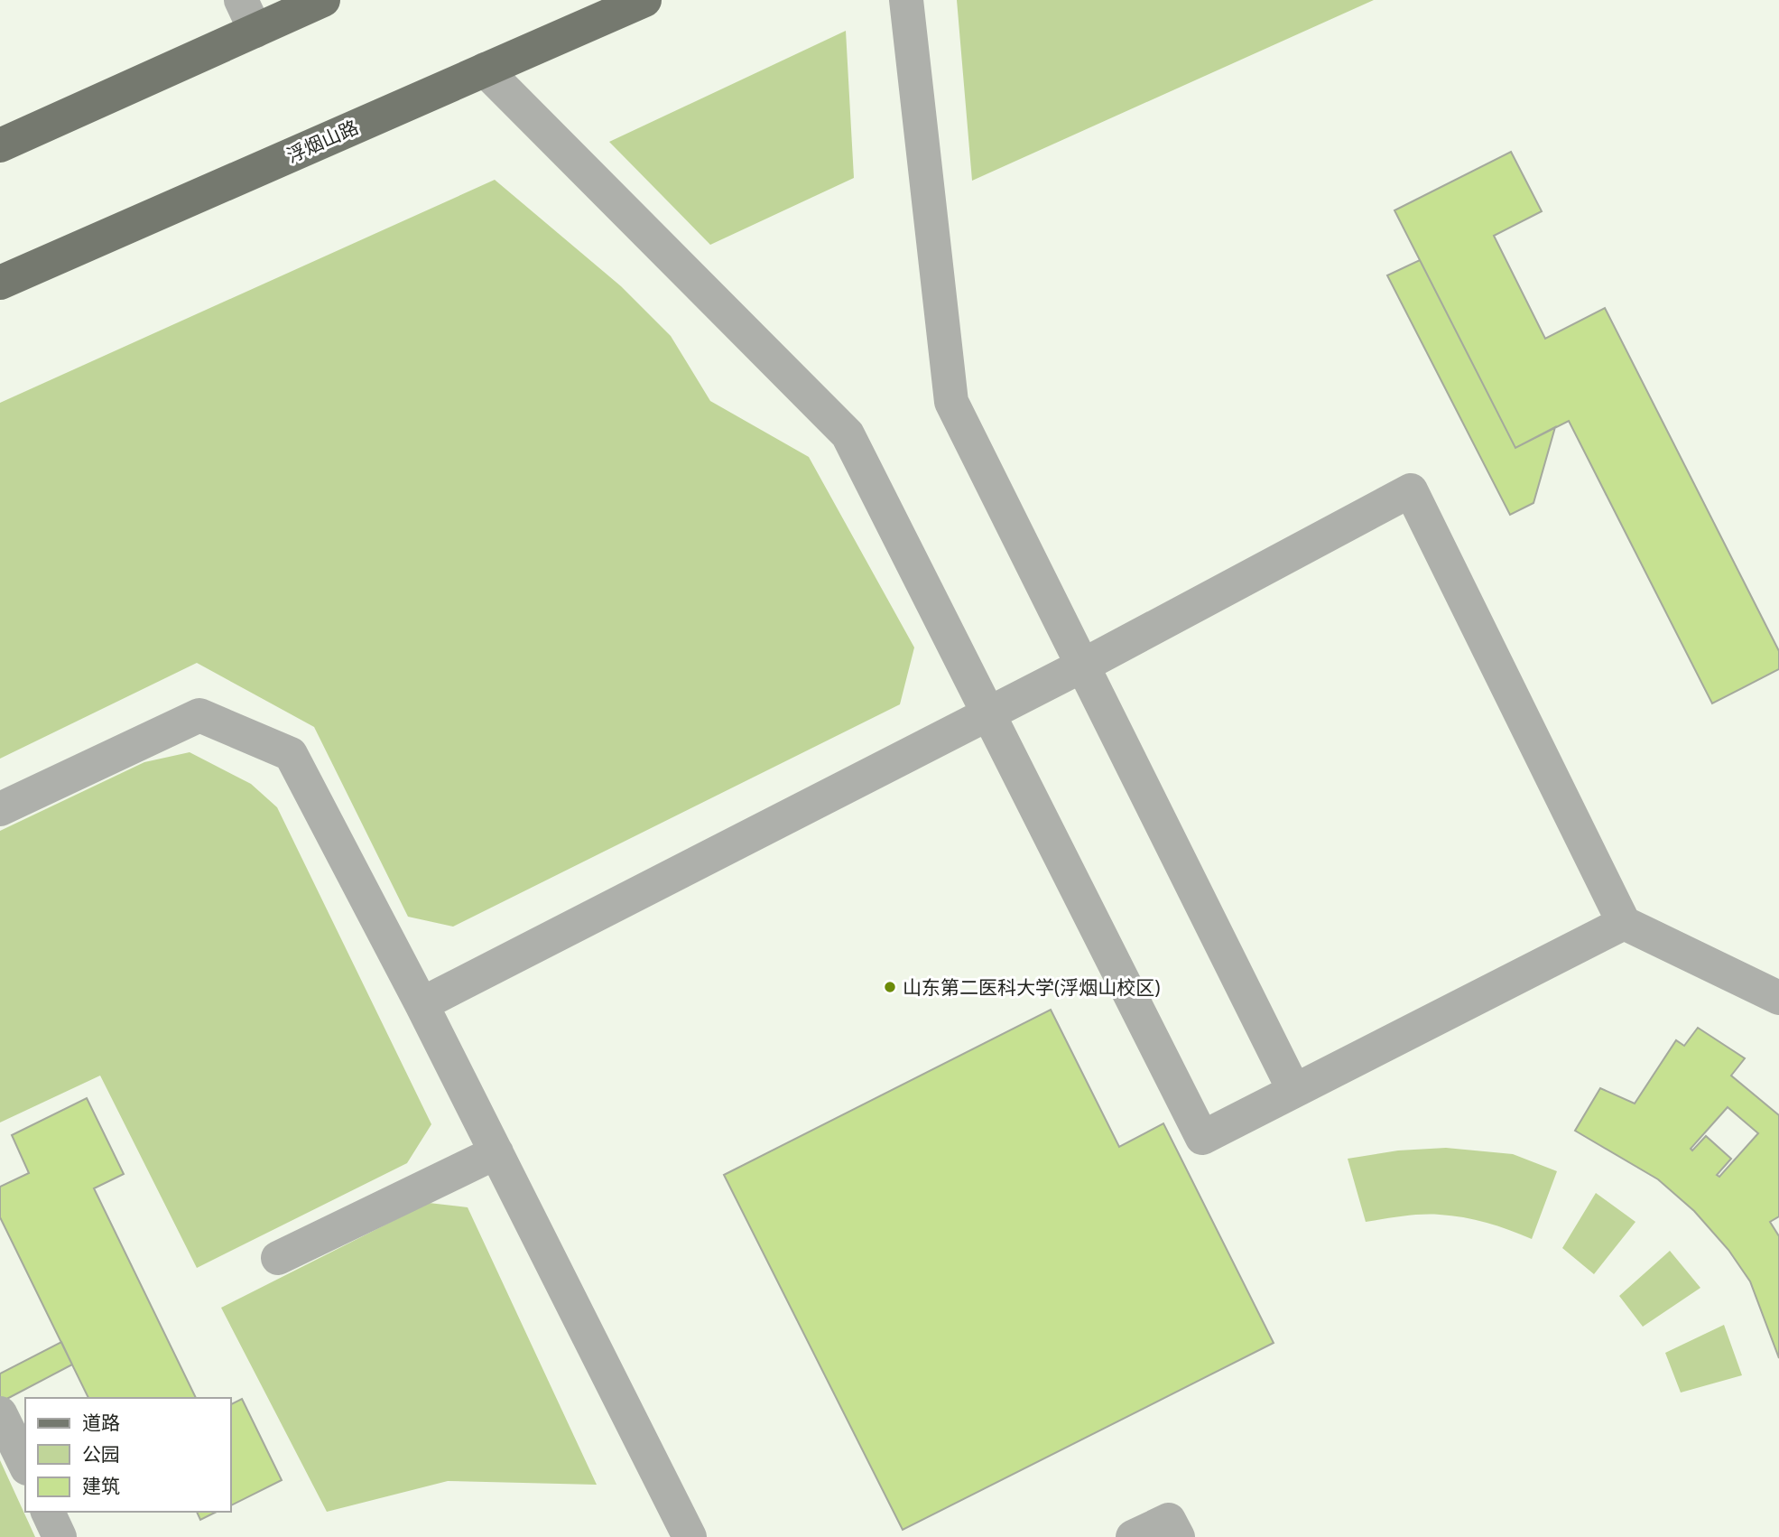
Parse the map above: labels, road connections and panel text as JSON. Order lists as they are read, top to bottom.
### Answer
{
  "streets": {
    "main road": ["浮烟山路"]
  },
  "places": ["山东第二医科大学(浮烟山校区)"],
  "legend": ["道路", "公园", "建筑"]
}
